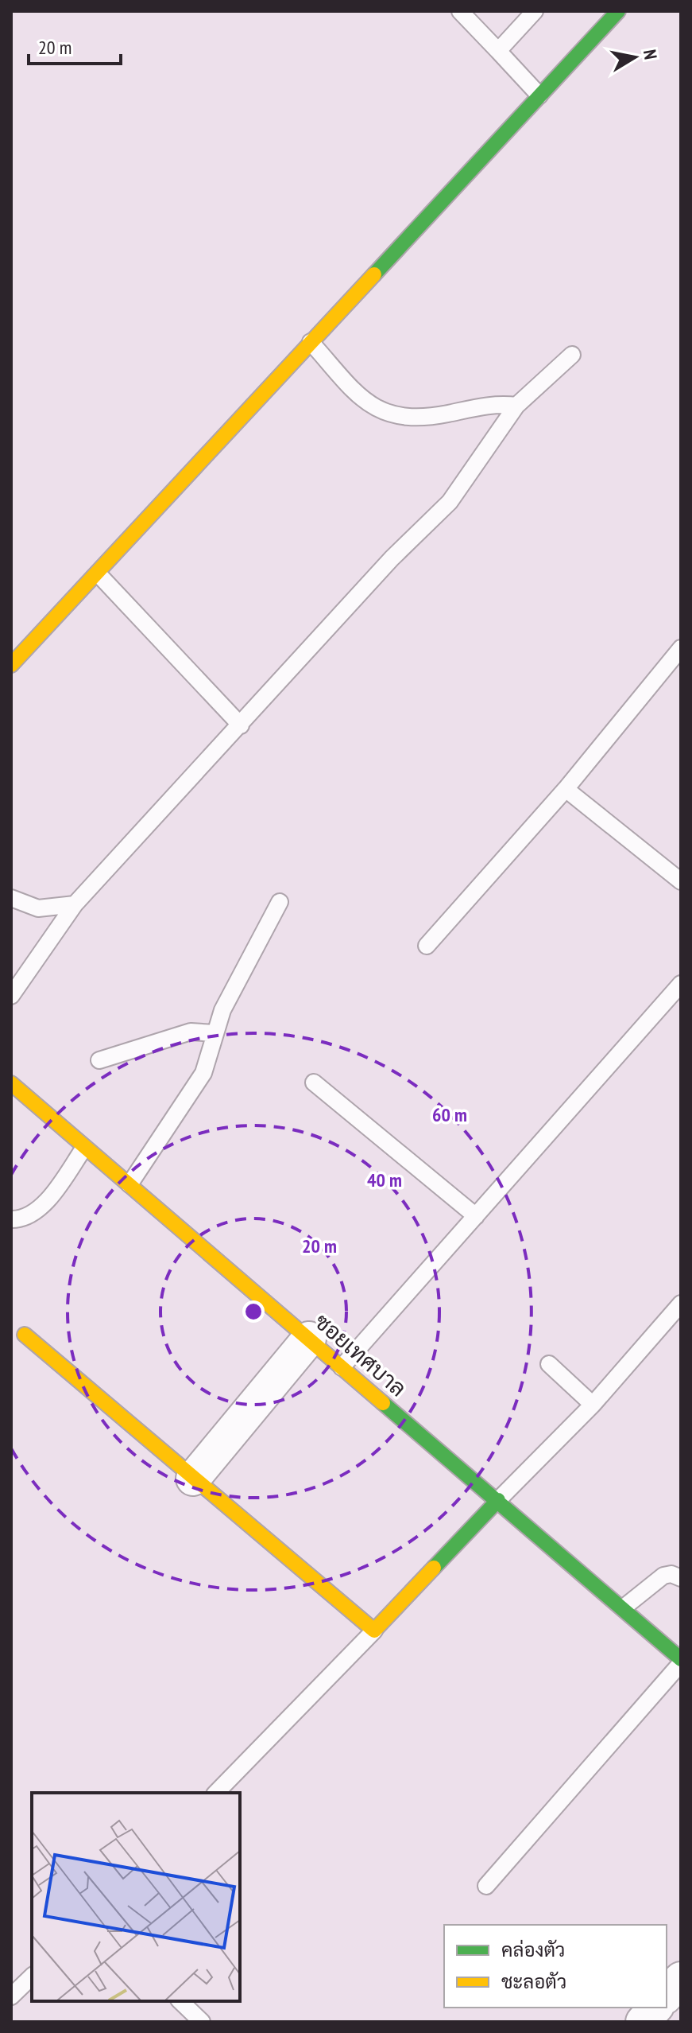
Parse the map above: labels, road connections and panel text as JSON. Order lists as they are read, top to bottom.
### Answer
{
  "streets": {
    "street": ["ซอยเทศบาล"]
  },
  "legend": ["คล่องตัว", "ชะลอตัว"],
  "scale_bar": "20 m",
  "north": "right",
  "rings": ["60 m", "40 m", "20 m"]
}
